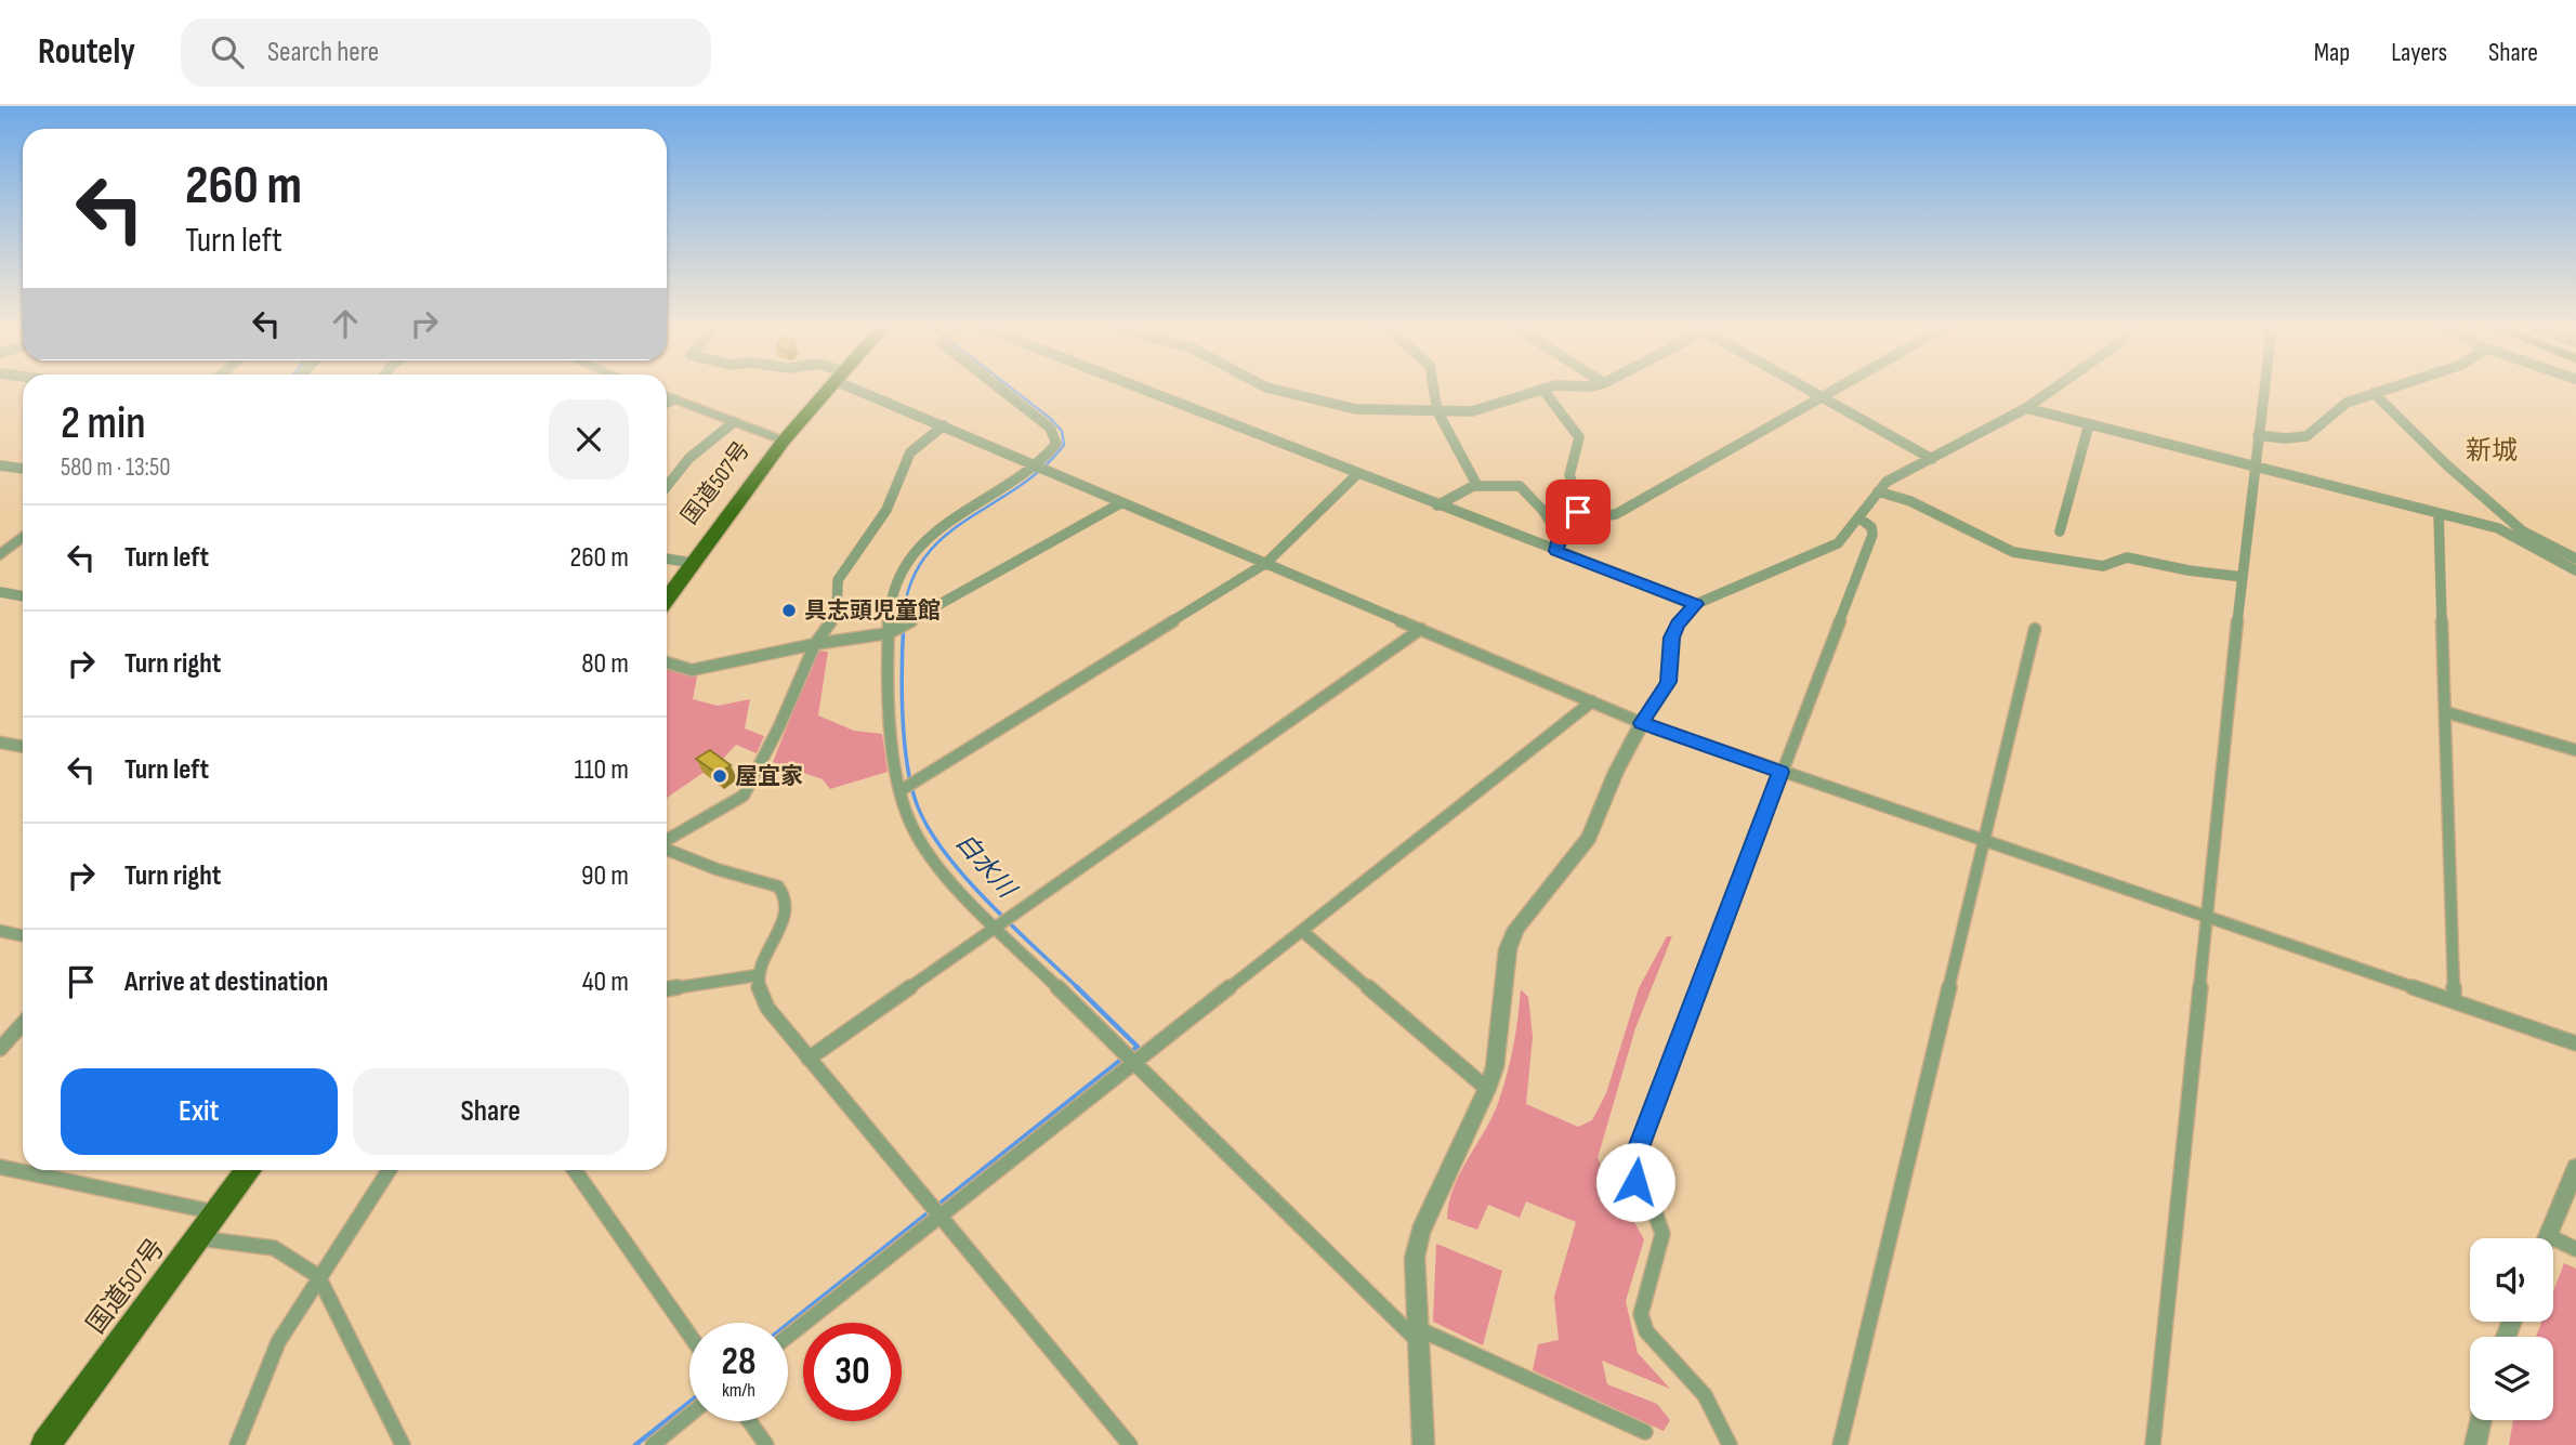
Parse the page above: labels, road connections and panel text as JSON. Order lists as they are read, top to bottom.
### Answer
{
  "streets": {
    "highway": ["国道507号"]
  },
  "districts": ["新城"],
  "water": ["白水川"],
  "places": ["具志頭児童館", "屋宜家"],
  "page": {
    "header": "Routely",
    "search": "Search here",
    "nav": ["Map", "Layers", "Share"],
    "turn": ["260 m", "Turn left"],
    "heading": ["2 min", "580 m · 13:50"],
    "list": [
      {
        "name": "Turn left",
        "value": "260 m"
      },
      {
        "name": "Turn right",
        "value": "80 m"
      },
      {
        "name": "Turn left",
        "value": "110 m"
      },
      {
        "name": "Turn right",
        "value": "90 m"
      },
      {
        "name": "Arrive at destination",
        "value": "40 m"
      }
    ],
    "buttons": ["Exit", "Share"],
    "speed": "28 km/h",
    "limit": "30"
  }
}
